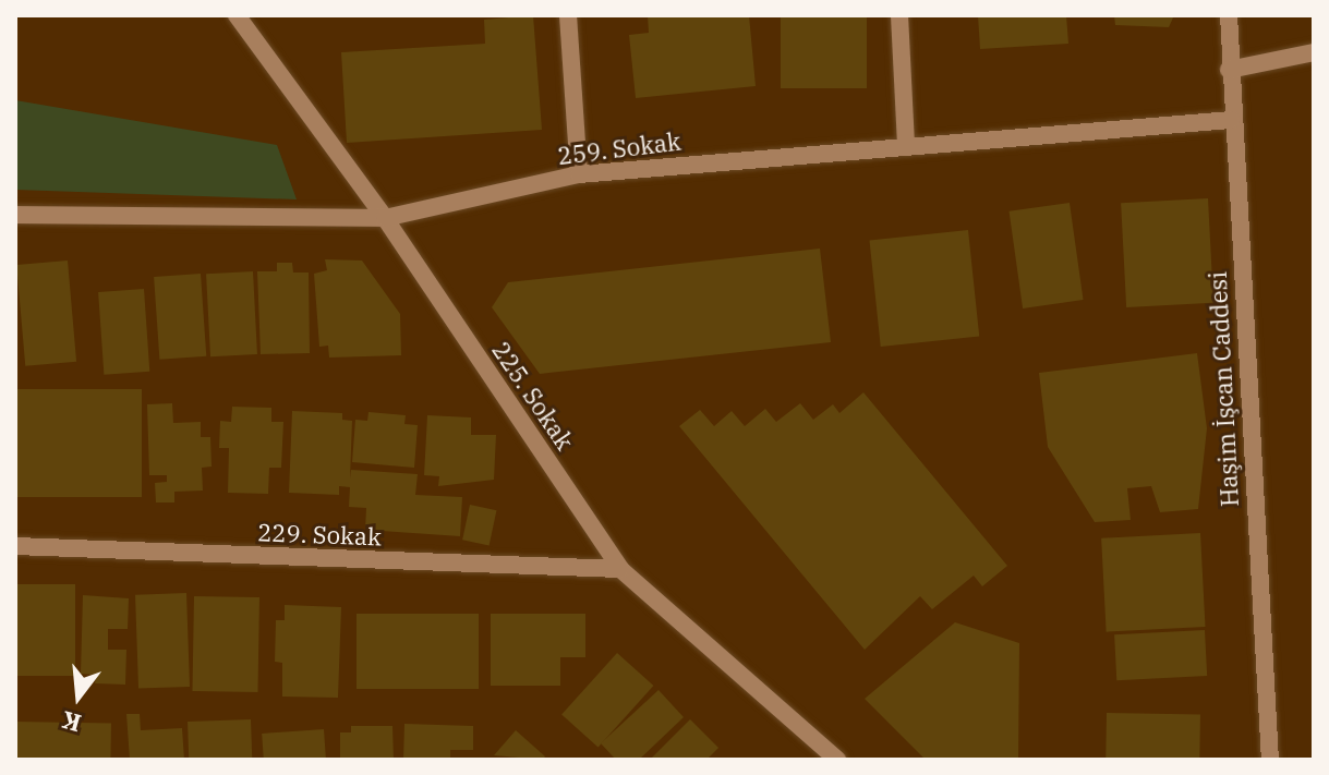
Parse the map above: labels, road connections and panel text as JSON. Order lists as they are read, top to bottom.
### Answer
{
  "streets": {
    "street": [
      "259. Sokak",
      "Haşim İşcan Caddesi",
      "225. Sokak",
      "229. Sokak"
    ]
  },
  "crossings": [
    ["259. Sokak", "Haşim İşcan Caddesi"],
    ["259. Sokak", "225. Sokak"],
    ["225. Sokak", "229. Sokak"]
  ],
  "north": "bottom"
}
